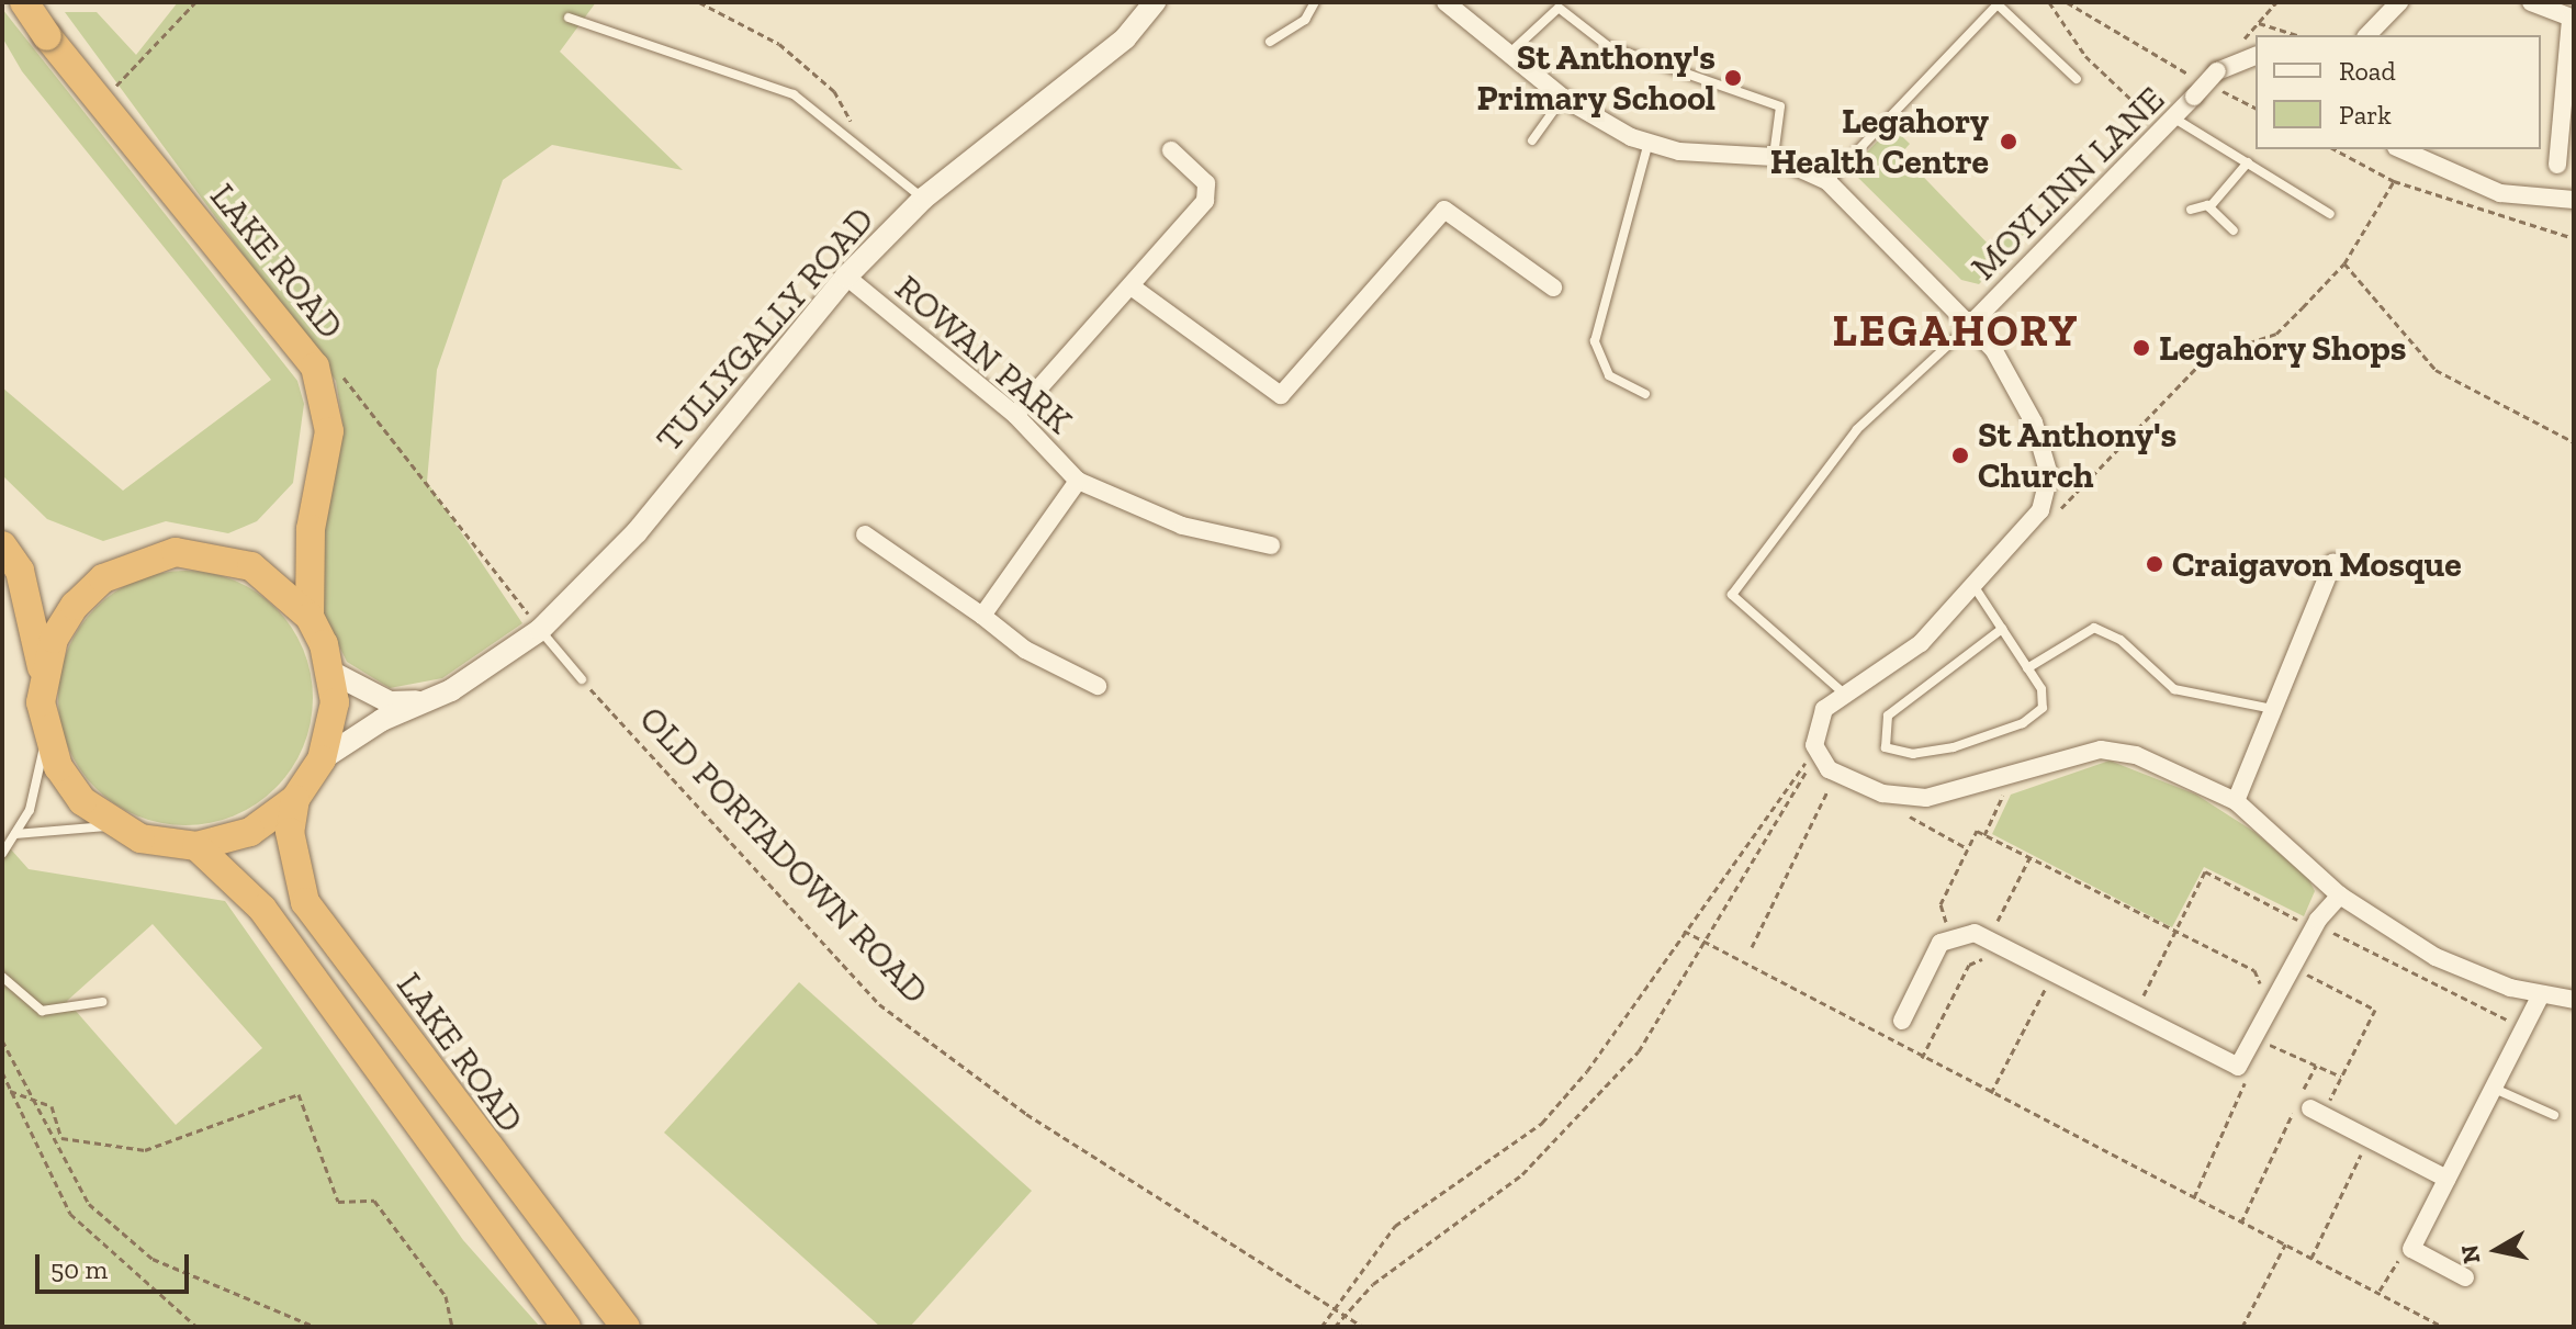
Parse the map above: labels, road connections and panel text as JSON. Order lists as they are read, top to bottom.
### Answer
{
  "streets": {
    "highway": ["LAKE ROAD"],
    "street": ["MOYLINN LANE", "TULLYGALLY ROAD", "ROWAN PARK"],
    "path": ["OLD PORTADOWN ROAD"]
  },
  "crossings": [
    ["LAKE ROAD", "TULLYGALLY ROAD"],
    ["TULLYGALLY ROAD", "ROWAN PARK"]
  ],
  "districts": ["LEGAHORY"],
  "places": [
    "St Anthony's Primary School",
    "Legahory Health Centre",
    "Legahory Shops",
    "St Anthony's Church",
    "Craigavon Mosque"
  ],
  "legend": ["Road", "Park"],
  "scale_bar": "50 m",
  "north": "left"
}
